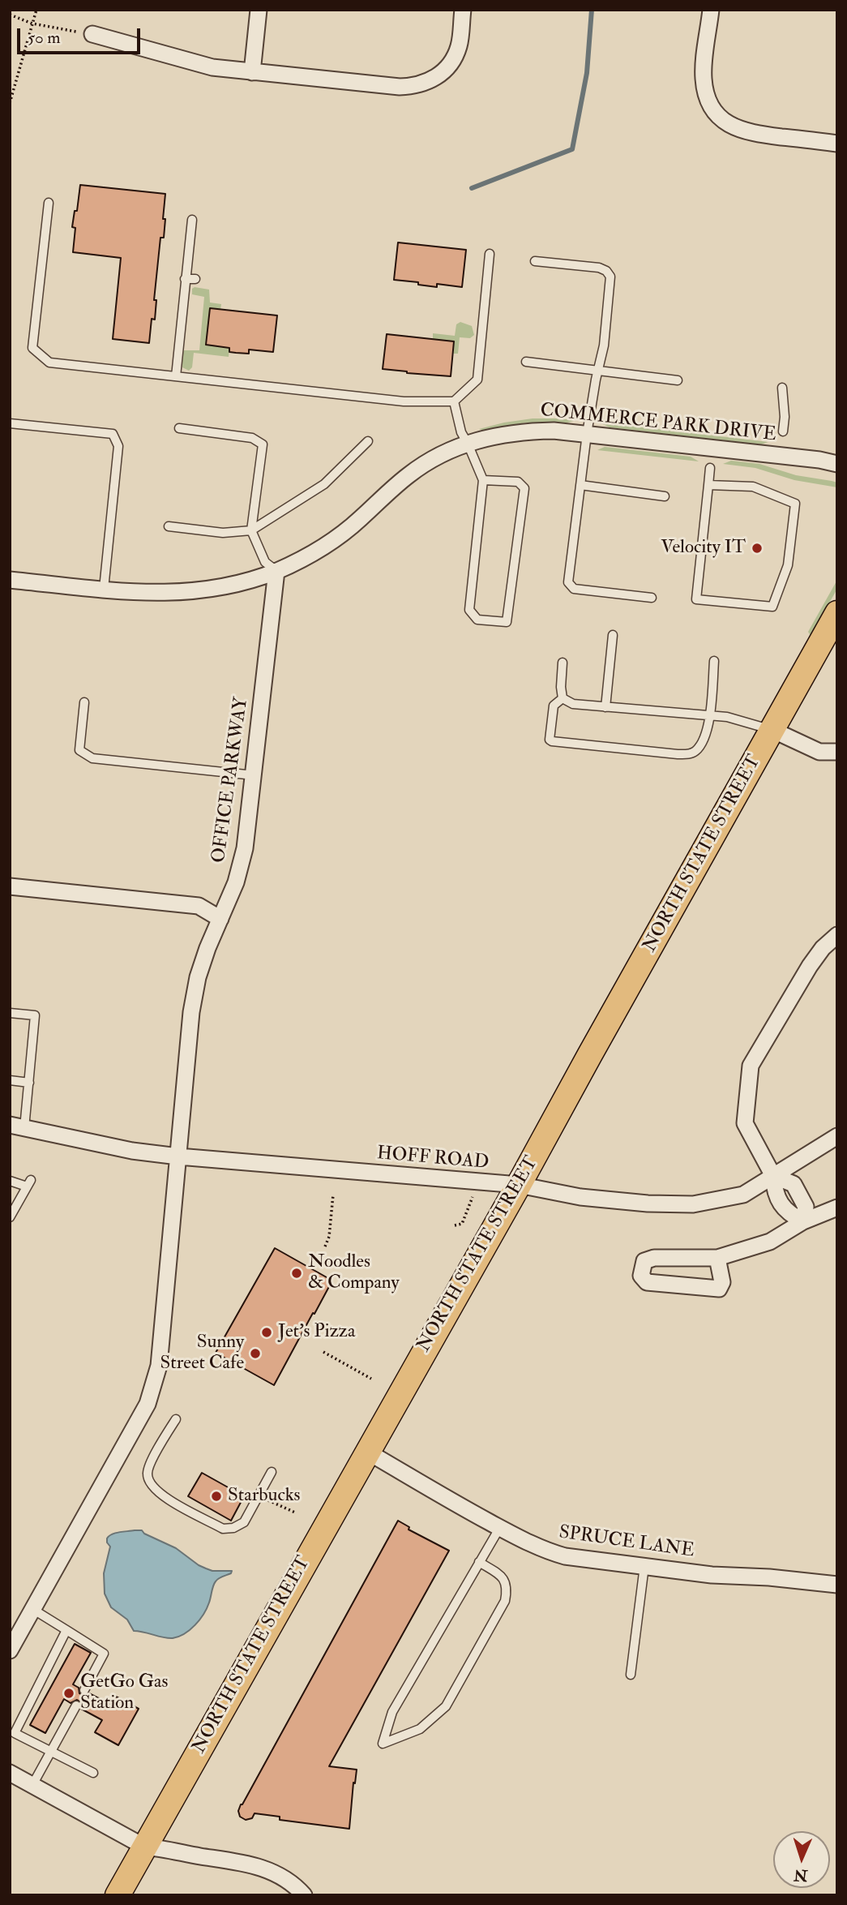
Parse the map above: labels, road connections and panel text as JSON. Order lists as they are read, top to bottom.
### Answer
{
  "streets": {
    "main road": ["NORTH STATE STREET"],
    "street": [
      "COMMERCE PARK DRIVE",
      "OFFICE PARKWAY",
      "HOFF ROAD",
      "SPRUCE LANE"
    ]
  },
  "crossings": [
    ["COMMERCE PARK DRIVE", "OFFICE PARKWAY"],
    ["OFFICE PARKWAY", "HOFF ROAD"],
    ["NORTH STATE STREET", "HOFF ROAD"],
    ["NORTH STATE STREET", "SPRUCE LANE"]
  ],
  "places": [
    "Velocity IT",
    "Noodles & Company",
    "Jet's Pizza",
    "Sunny Street Cafe",
    "Starbucks",
    "GetGo Gas Station"
  ],
  "scale_bar": "50 m",
  "north": "bottom"
}
